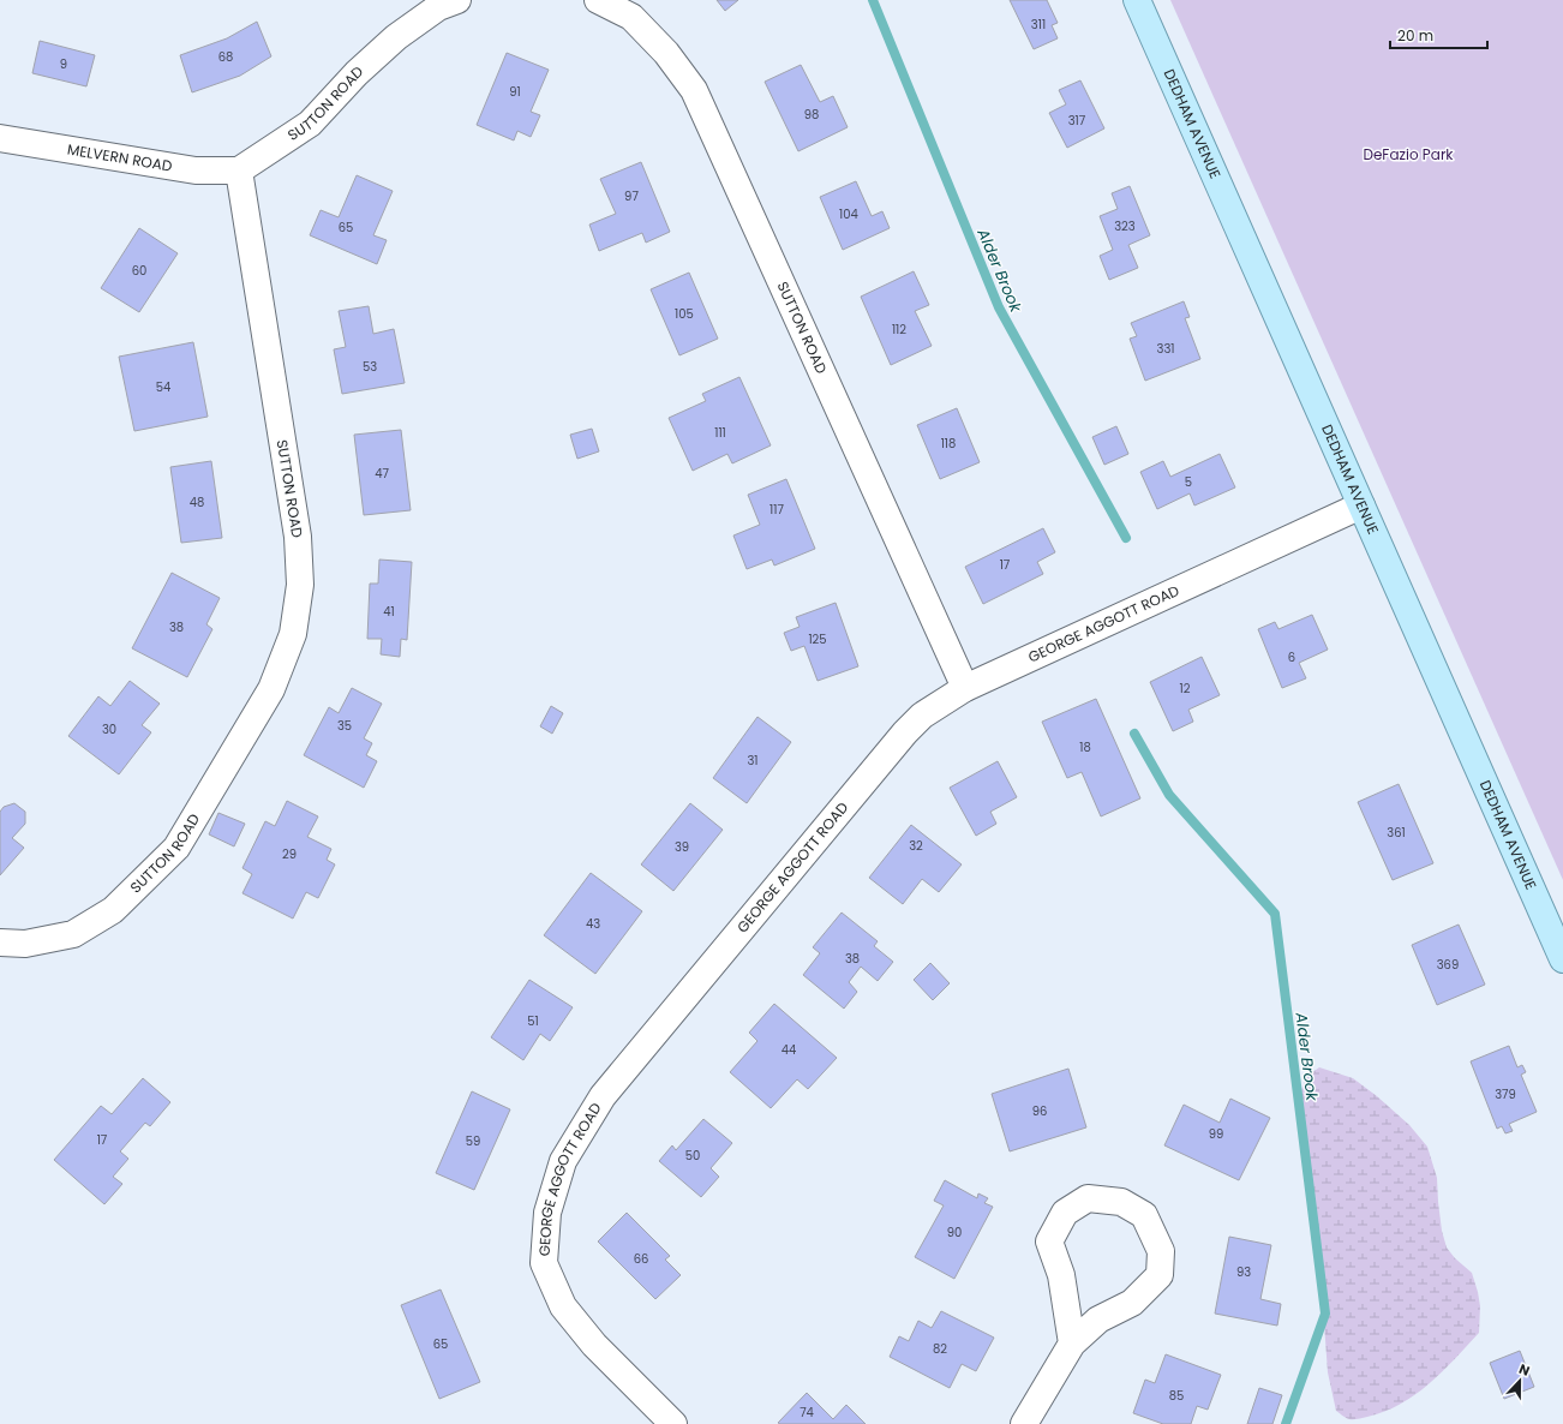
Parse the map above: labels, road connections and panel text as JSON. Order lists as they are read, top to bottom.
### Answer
{
  "streets": {
    "main road": ["DEDHAM AVENUE"],
    "street": ["SUTTON ROAD", "MELVERN ROAD", "GEORGE AGGOTT ROAD"]
  },
  "crossings": [
    ["SUTTON ROAD", "MELVERN ROAD"],
    ["SUTTON ROAD", "GEORGE AGGOTT ROAD"],
    ["DEDHAM AVENUE", "GEORGE AGGOTT ROAD"]
  ],
  "water": ["Alder Brook"],
  "parks": ["DeFazio Park"],
  "house_numbers": [
    "311",
    "68",
    "9",
    "91",
    "98",
    "317",
    "97",
    "104",
    "323",
    "65",
    "60",
    "105",
    "112",
    "331",
    "53",
    "54",
    "111",
    "118",
    "47",
    "5",
    "48",
    "117",
    "17",
    "41",
    "38",
    "125",
    "6",
    "12",
    "35",
    "30",
    "18",
    "31",
    "361",
    "32",
    "39",
    "29",
    "43",
    "38",
    "369",
    "51",
    "44",
    "379",
    "96",
    "99",
    "17",
    "59",
    "50",
    "90",
    "66",
    "93",
    "65",
    "82",
    "85",
    "74"
  ],
  "scale_bar": "20 m",
  "north": "top"
}
